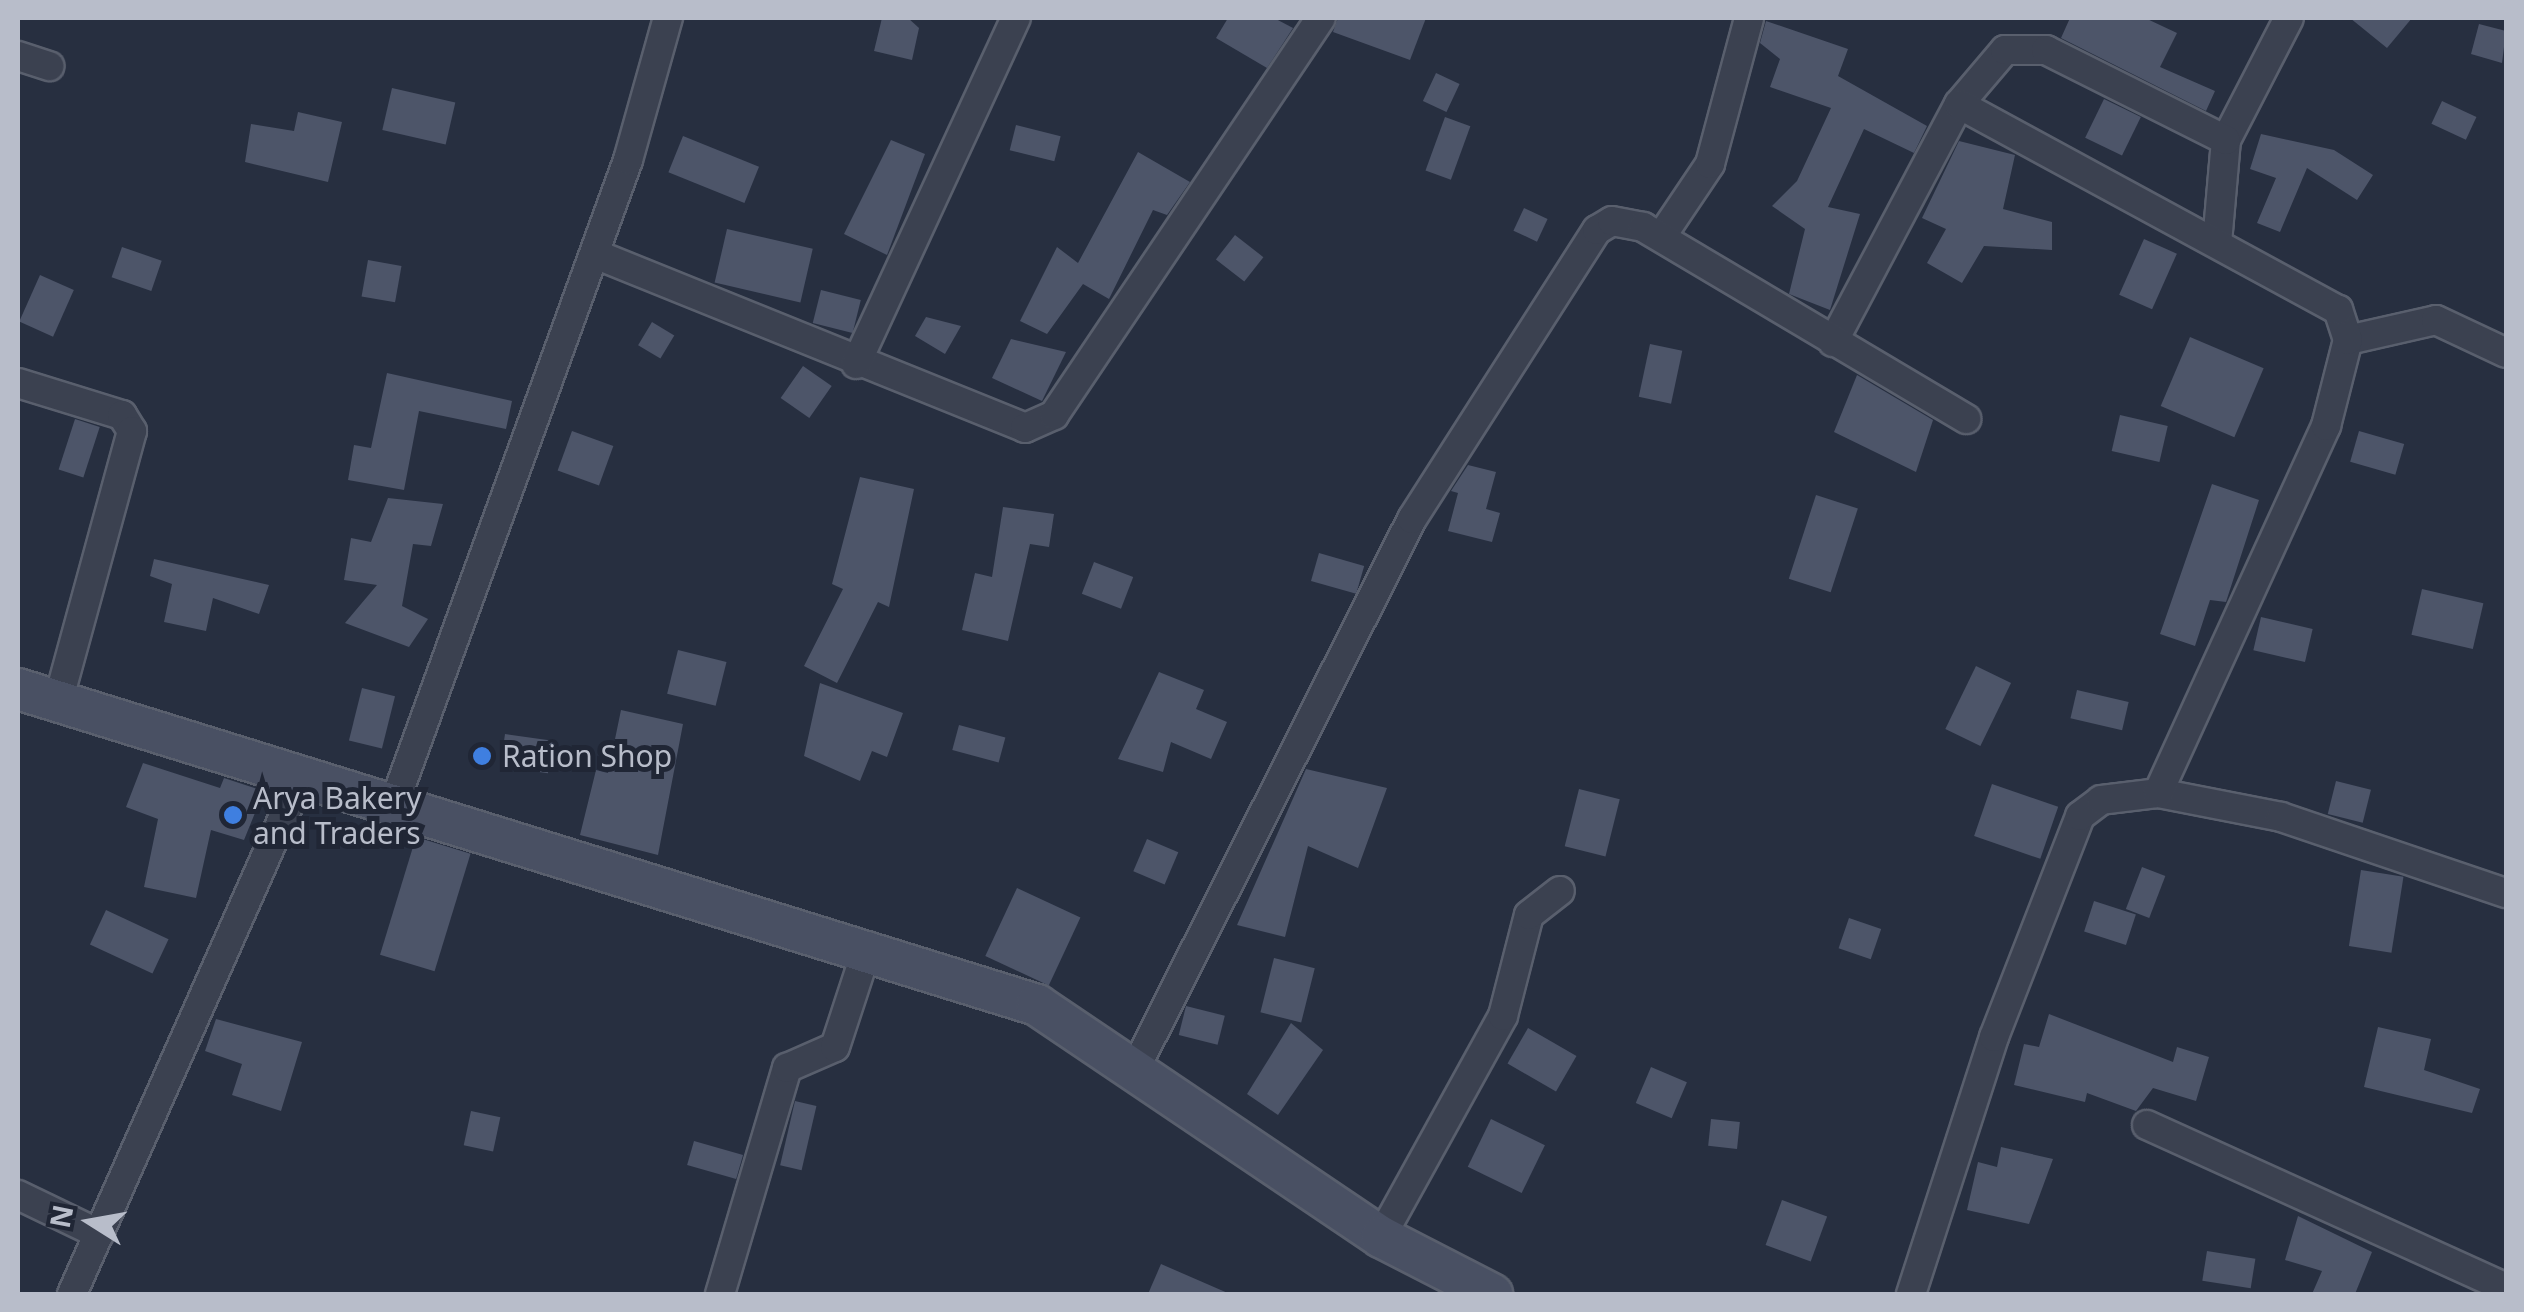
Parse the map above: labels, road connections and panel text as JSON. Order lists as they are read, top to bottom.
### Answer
{
  "places": ["Ration Shop", "Arya Bakery and Traders"],
  "north": "left"
}
